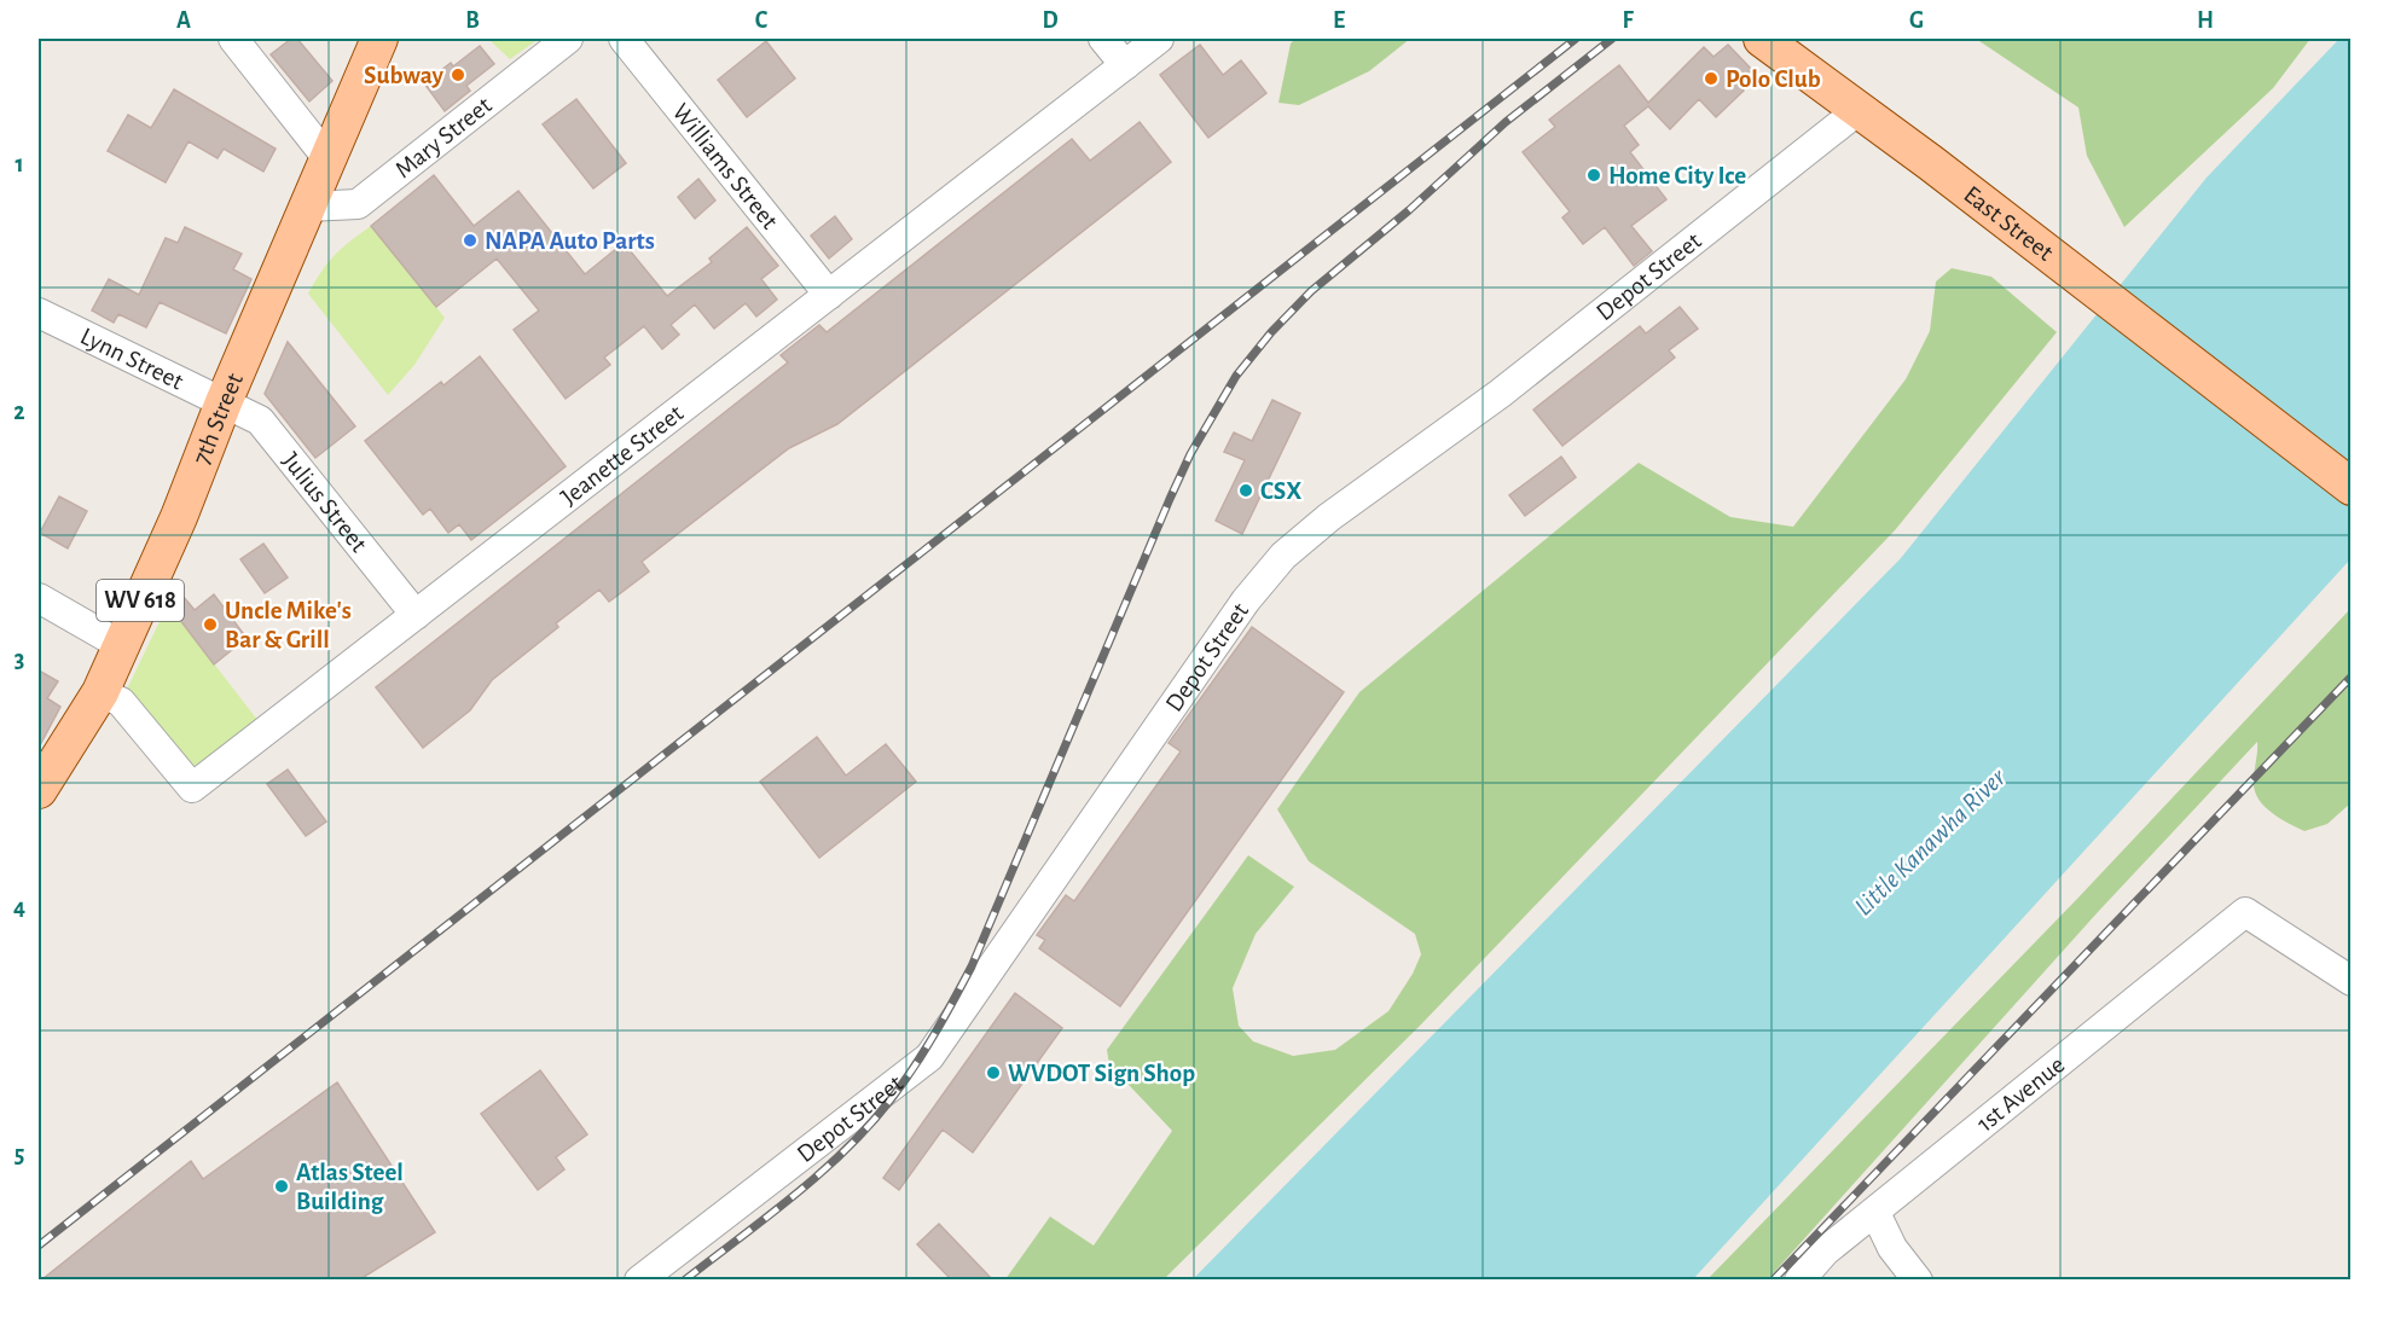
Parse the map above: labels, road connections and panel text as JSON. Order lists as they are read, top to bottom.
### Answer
{
  "streets": {
    "main road": ["East Street", "7th Street", "WV 618"],
    "street": [
      "Mary Street",
      "Williams Street",
      "Depot Street",
      "Lynn Street",
      "Jeanette Street",
      "Julius Street",
      "1st Avenue"
    ]
  },
  "crossings": [
    ["Mary Street", "7th Street"],
    ["Williams Street", "Jeanette Street"],
    ["East Street", "Depot Street"],
    ["Lynn Street", "7th Street"],
    ["Lynn Street", "Julius Street"],
    ["7th Street", "Jeanette Street"],
    ["7th Street", "Julius Street"],
    ["Jeanette Street", "Julius Street"]
  ],
  "water": ["Little Kanawha River"],
  "places": [
    "Subway",
    "Polo Club",
    "Home City Ice",
    "NAPA Auto Parts",
    "CSX",
    "Uncle Mike's Bar & Grill",
    "WVDOT Sign Shop",
    "Atlas Steel Building"
  ],
  "grid": {
    "columns": [
      "A",
      "B",
      "C",
      "D",
      "E",
      "F",
      "G",
      "H"
    ],
    "rows": [
      "1",
      "2",
      "3",
      "4",
      "5"
    ]
  }
}
